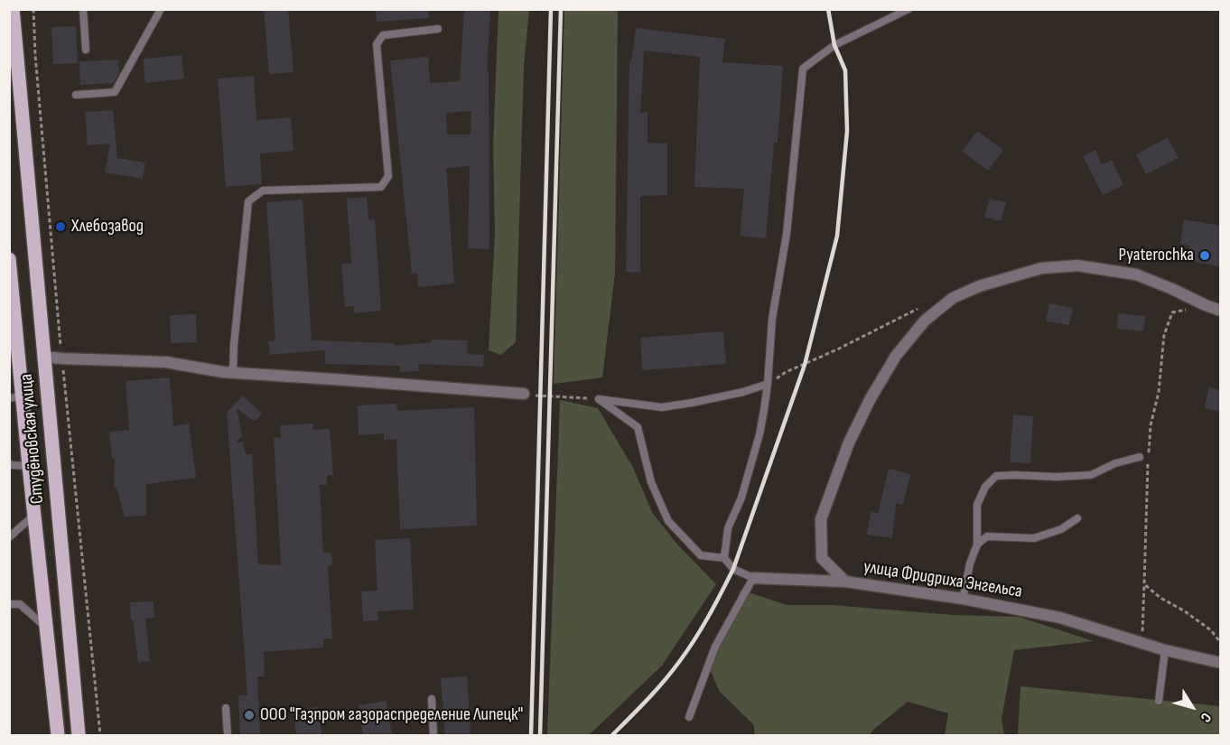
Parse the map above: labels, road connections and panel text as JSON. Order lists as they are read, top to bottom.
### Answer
{
  "streets": {
    "main road": ["Студёновская улица"],
    "street": ["улица Фридриха Энгельса"]
  },
  "places": ["Хлебозавод", "Pyaterochka", "ООО \"Газпром газораспределение Липецк\""],
  "north": "bottom right"
}
